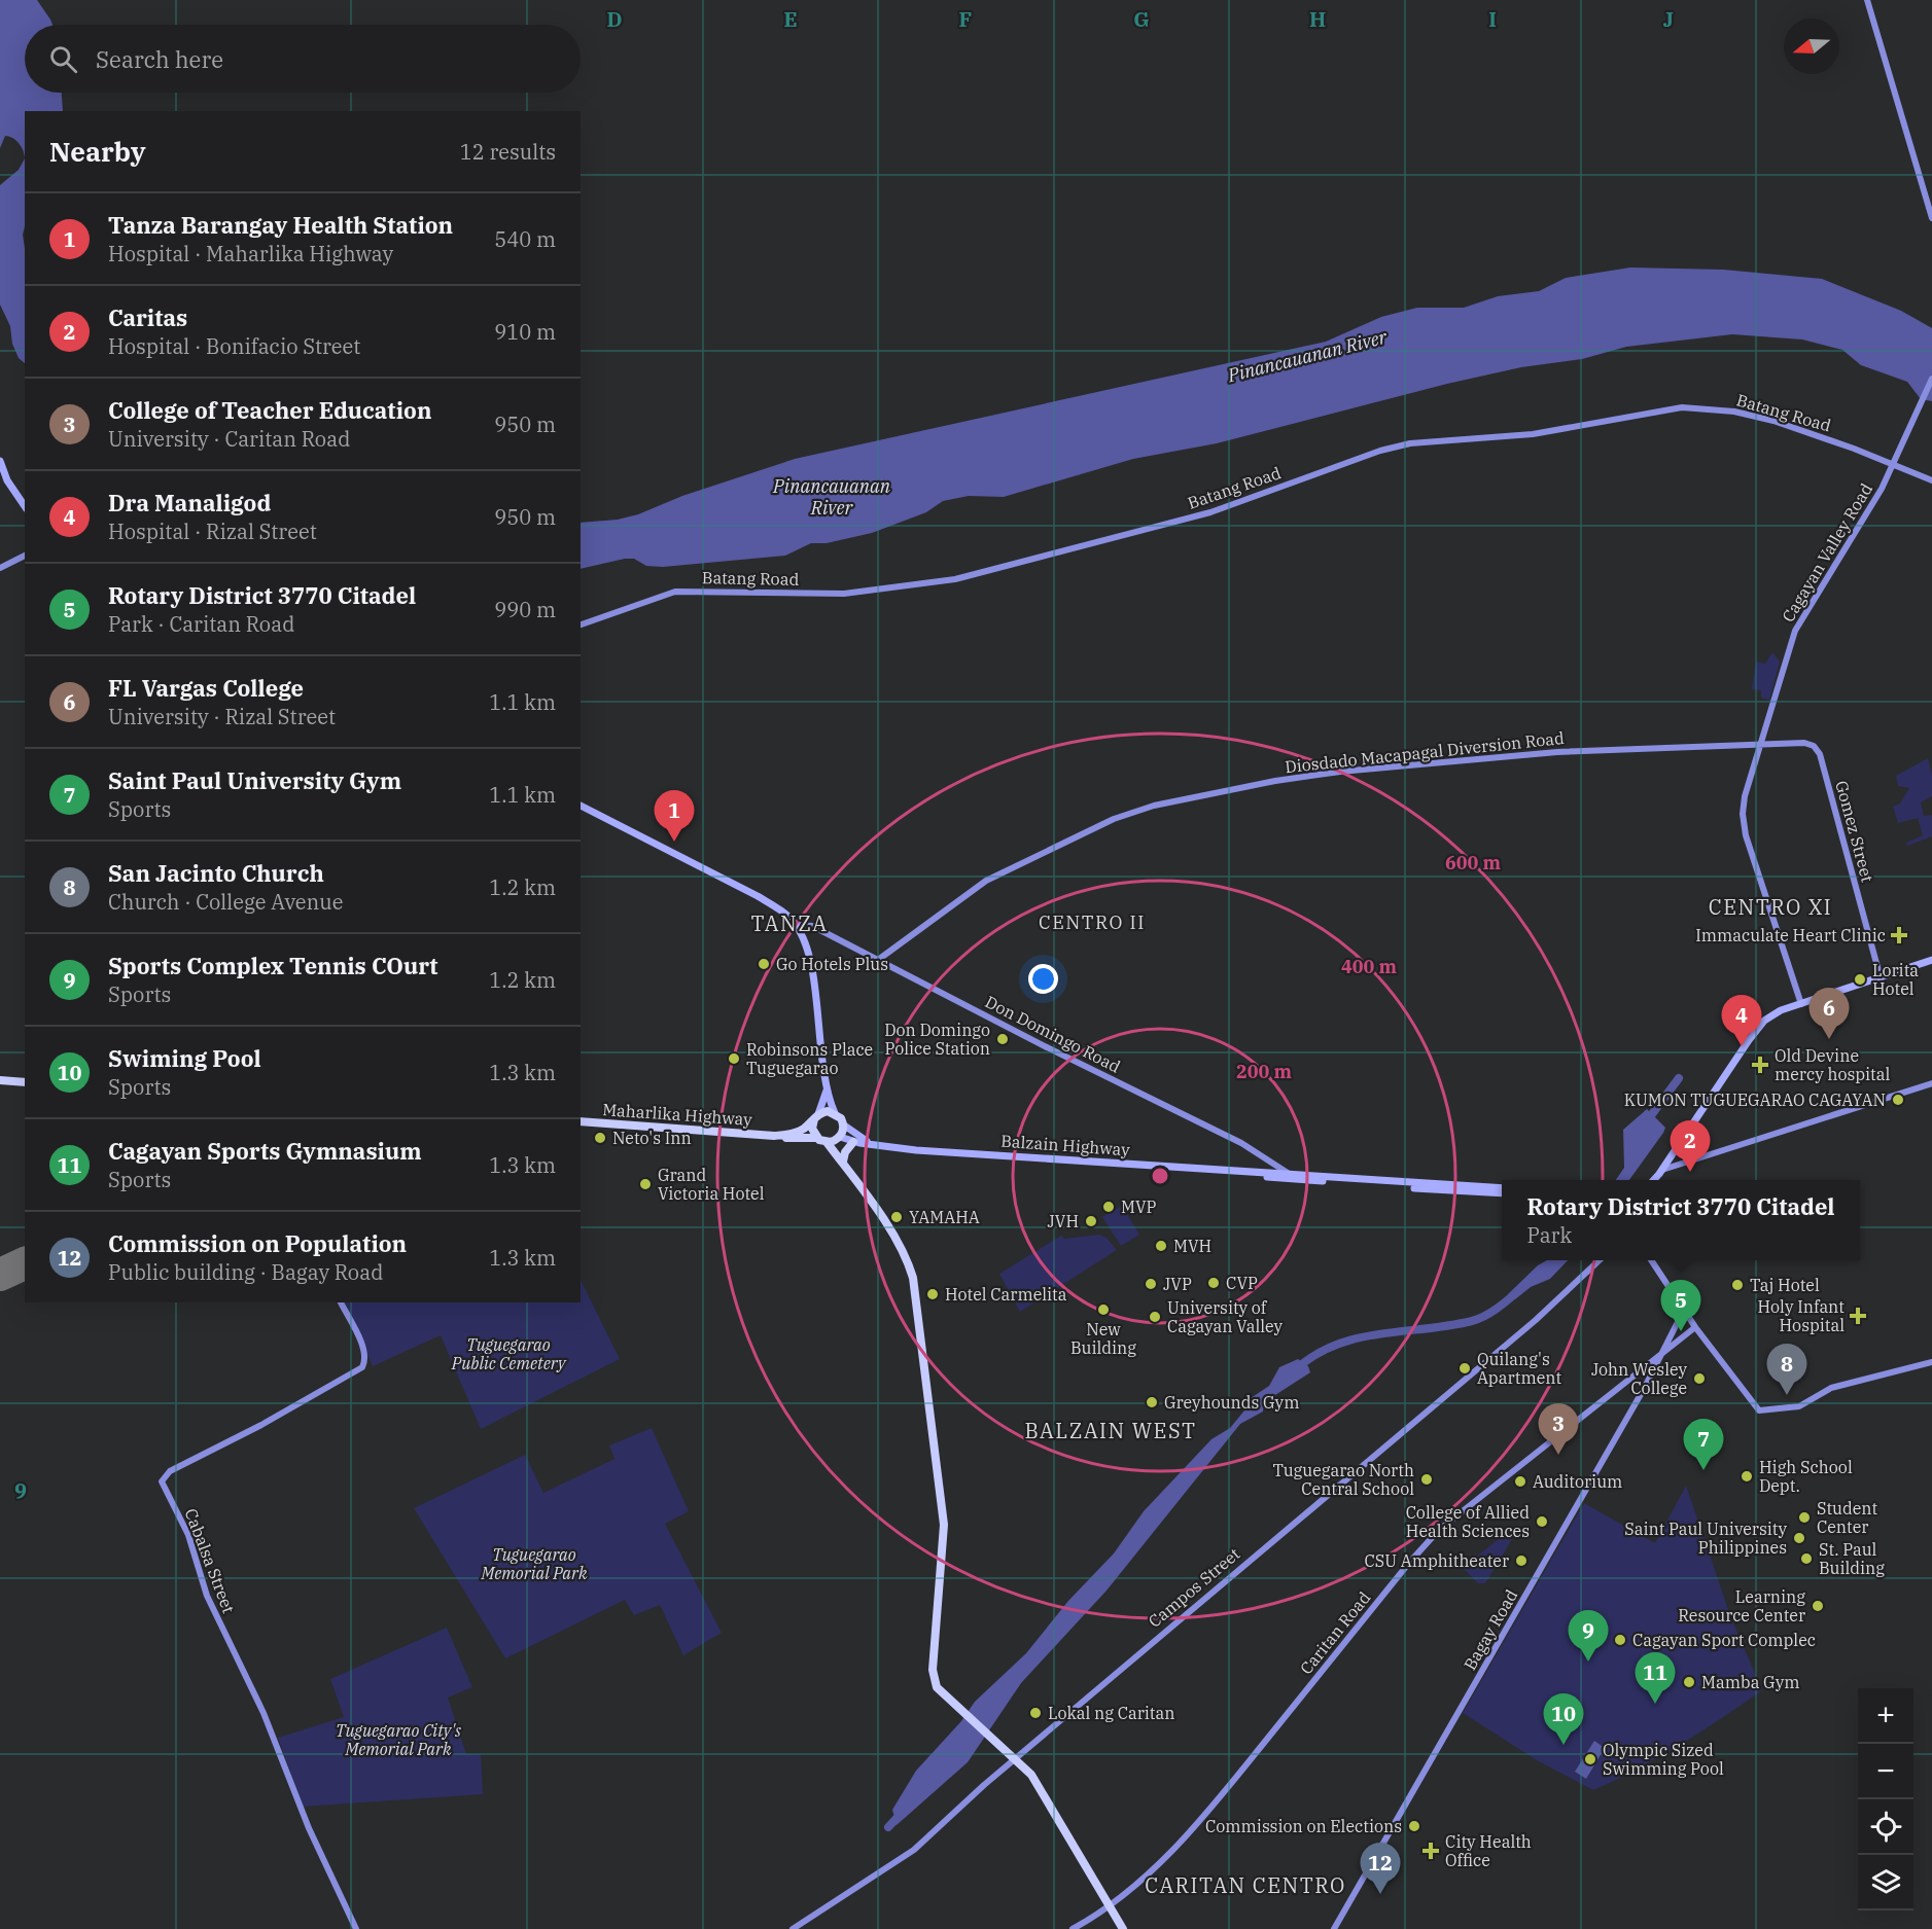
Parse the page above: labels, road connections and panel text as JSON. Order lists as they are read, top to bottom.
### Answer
{
  "streets": {
    "highway": ["Maharlika Highway"],
    "main road": [
      "Batang Road",
      "Cagayan Valley Road",
      "Diosdado Macapagal Diversion Road",
      "Gomez Street",
      "Don Domingo Road",
      "Balzain Highway",
      "Cabalsa Street",
      "Campos Street",
      "Bagay Road",
      "Caritan Road"
    ]
  },
  "crossings": [
    ["Batang Road", "Cagayan Valley Road"],
    ["Cagayan Valley Road", "Diosdado Macapagal Diversion Road"],
    ["Cagayan Valley Road", "Gomez Street"],
    ["Diosdado Macapagal Diversion Road", "Gomez Street"],
    ["Diosdado Macapagal Diversion Road", "Don Domingo Road"],
    ["Don Domingo Road", "Balzain Highway"],
    ["Bagay Road", "Caritan Road"]
  ],
  "districts": [
    "CENTRO XI",
    "CENTRO II",
    "TANZA",
    "BALZAIN WEST",
    "CARITAN CENTRO"
  ],
  "water": ["Pinancauanan River"],
  "parks": ["Tuguegarao Public Cemetery", "Tuguegarao Memorial Park", "Tuguegarao City's Memorial Park"],
  "places": {
    "health": [
      "Immaculate Heart Clinic",
      "Old Devine mercy hospital",
      "Holy Infant Hospital",
      "City Health Office"
    ],
    "other": [
      "Go Hotels Plus",
      "Lorita Hotel",
      "Don Domingo Police Station",
      "Robinsons Place Tuguegarao",
      "KUMON TUGUEGARAO CAGAYAN",
      "Neto's Inn",
      "Grand Victoria Hotel",
      "MVP",
      "YAMAHA",
      "JVH",
      "MVH",
      "CVP",
      "JVP",
      "Taj Hotel",
      "Hotel Carmelita",
      "New Building",
      "University of Cagayan Valley",
      "Quilang's Apartment",
      "John Wesley College",
      "Greyhounds Gym",
      "High School Dept.",
      "Tuguegarao North Central School",
      "Auditorium",
      "Student Center",
      "College of Allied Health Sciences",
      "Saint Paul University Philippines",
      "St. Paul Building",
      "CSU Amphitheater",
      "Learning Resource Center",
      "Cagayan Sport Complec",
      "Mamba Gym",
      "Lokal ng Caritan",
      "Olympic Sized Swimming Pool",
      "Commission on Elections"
    ]
  },
  "north": "left",
  "page": {
    "search": "Search here",
    "heading": ["Nearby", "12 results"],
    "list": [
      {
        "mark": "1",
        "name": "Tanza Barangay Health Station",
        "note": "Hospital · Maharlika Highway",
        "value": "540 m"
      },
      {
        "mark": "2",
        "name": "Caritas",
        "note": "Hospital · Bonifacio Street",
        "value": "910 m"
      },
      {
        "mark": "3",
        "name": "College of Teacher Education",
        "note": "University · Caritan Road",
        "value": "950 m"
      },
      {
        "mark": "4",
        "name": "Dra Manaligod",
        "note": "Hospital · Rizal Street",
        "value": "950 m"
      },
      {
        "mark": "5",
        "name": "Rotary District 3770 Citadel",
        "note": "Park · Caritan Road",
        "value": "990 m"
      },
      {
        "mark": "6",
        "name": "FL Vargas College",
        "note": "University · Rizal Street",
        "value": "1.1 km"
      },
      {
        "mark": "7",
        "name": "Saint Paul University Gym",
        "note": "Sports",
        "value": "1.1 km"
      },
      {
        "mark": "8",
        "name": "San Jacinto Church",
        "note": "Church · College Avenue",
        "value": "1.2 km"
      },
      {
        "mark": "9",
        "name": "Sports Complex Tennis COurt",
        "note": "Sports",
        "value": "1.2 km"
      },
      {
        "mark": "10",
        "name": "Swiming Pool",
        "note": "Sports",
        "value": "1.3 km"
      },
      {
        "mark": "11",
        "name": "Cagayan Sports Gymnasium",
        "note": "Sports",
        "value": "1.3 km"
      },
      {
        "mark": "12",
        "name": "Commission on Population",
        "note": "Public building · Bagay Road",
        "value": "1.3 km"
      }
    ],
    "pins": [
      "1",
      "6",
      "4",
      "2",
      "5",
      "8",
      "3",
      "7",
      "9",
      "11",
      "10",
      "12"
    ],
    "popup": ["Rotary District 3770 Citadel", "Park"],
    "map_buttons": ["+", "−"]
  },
  "grid": {
    "columns": [
      "D",
      "E",
      "F",
      "G",
      "H",
      "I",
      "J"
    ],
    "rows": ["9"]
  },
  "rings": ["600 m", "400 m", "200 m"]
}
